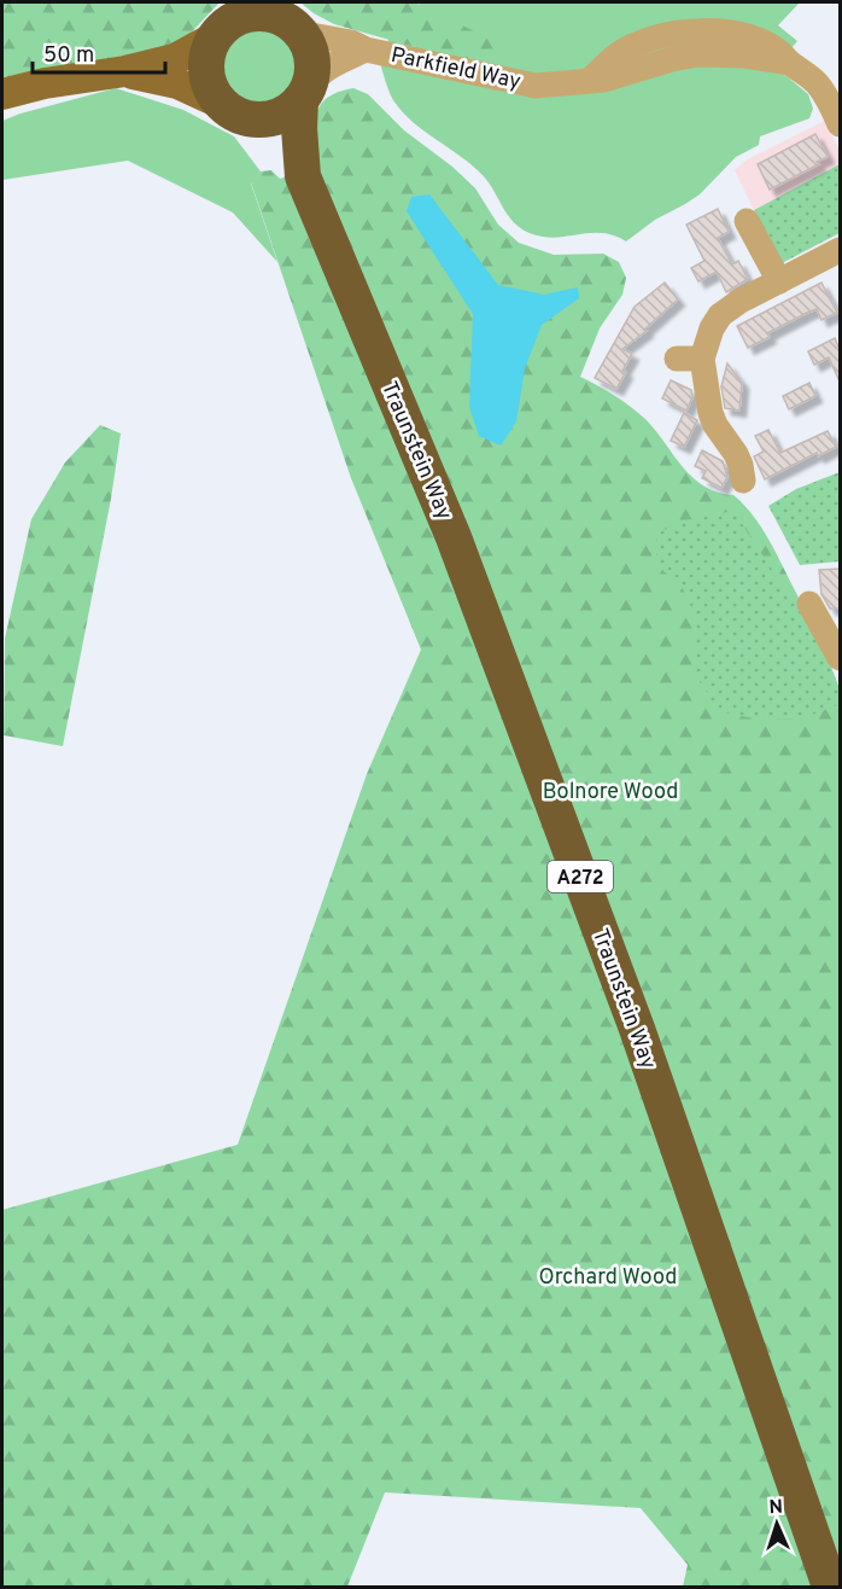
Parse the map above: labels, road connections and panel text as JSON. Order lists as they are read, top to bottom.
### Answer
{
  "streets": {
    "highway": ["Traunstein Way", "A272"],
    "street": ["Parkfield Way"]
  },
  "crossings": [
    ["Parkfield Way", "Traunstein Way"]
  ],
  "parks": ["Bolnore Wood", "Orchard Wood"],
  "scale_bar": "50 m",
  "north": "top"
}
